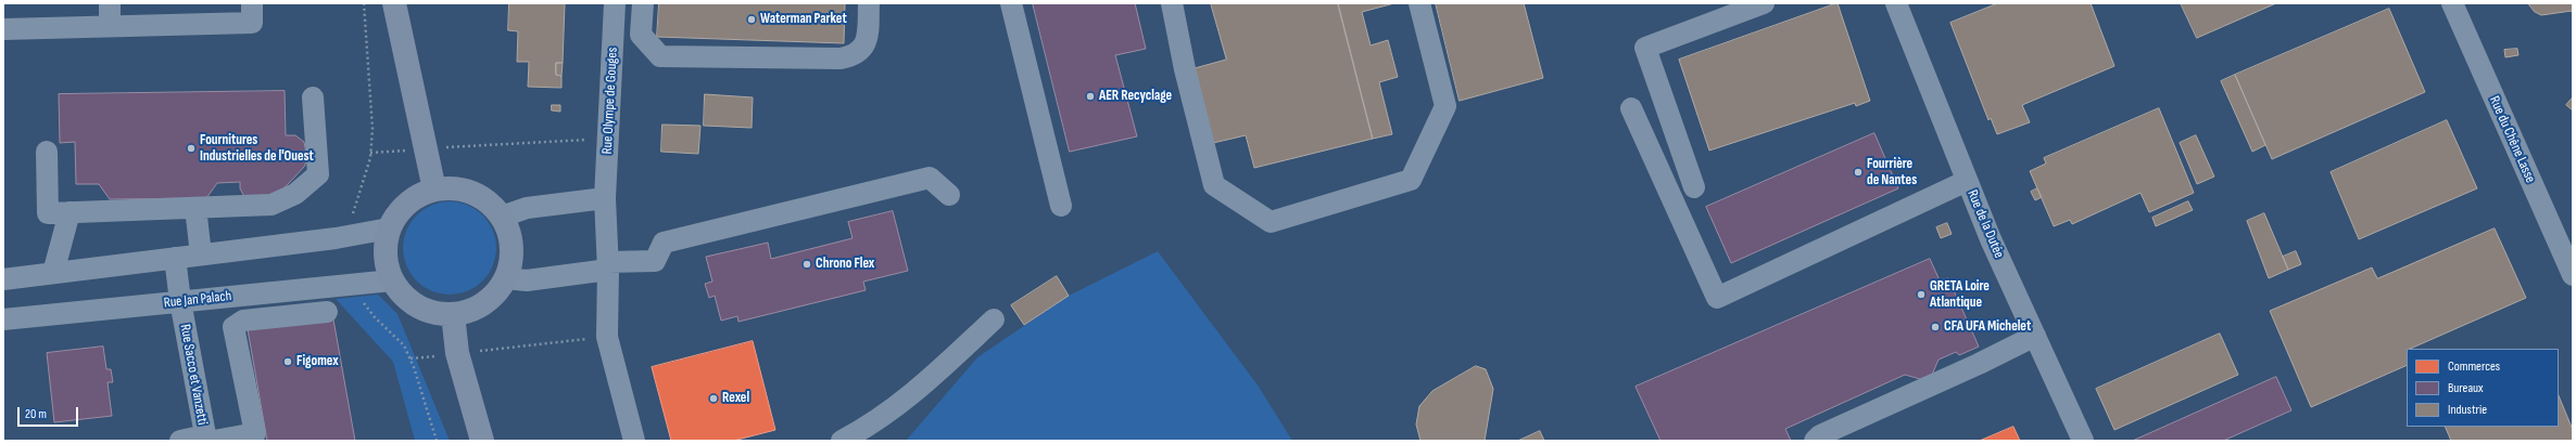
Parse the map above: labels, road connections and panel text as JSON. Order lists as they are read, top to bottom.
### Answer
{
  "streets": {
    "street": [
      "Rue Olympe de Gouges",
      "Rue du Chêne Lasse",
      "Rue de la Dutée",
      "Rue Jan Palach",
      "Rue Sacco et Vanzetti"
    ]
  },
  "crossings": [
    ["Rue Jan Palach", "Rue Sacco et Vanzetti"]
  ],
  "places": [
    "Waterman Parket",
    "AER Recyclage",
    "Fournitures Industrielles de l'Ouest",
    "Fourrière de Nantes",
    "Chrono Flex",
    "GRETA Loire Atlantique",
    "CFA UFA Michelet",
    "Figomex",
    "Rexel"
  ],
  "legend": ["Commerces", "Bureaux", "Industrie"],
  "scale_bar": "20 m"
}
